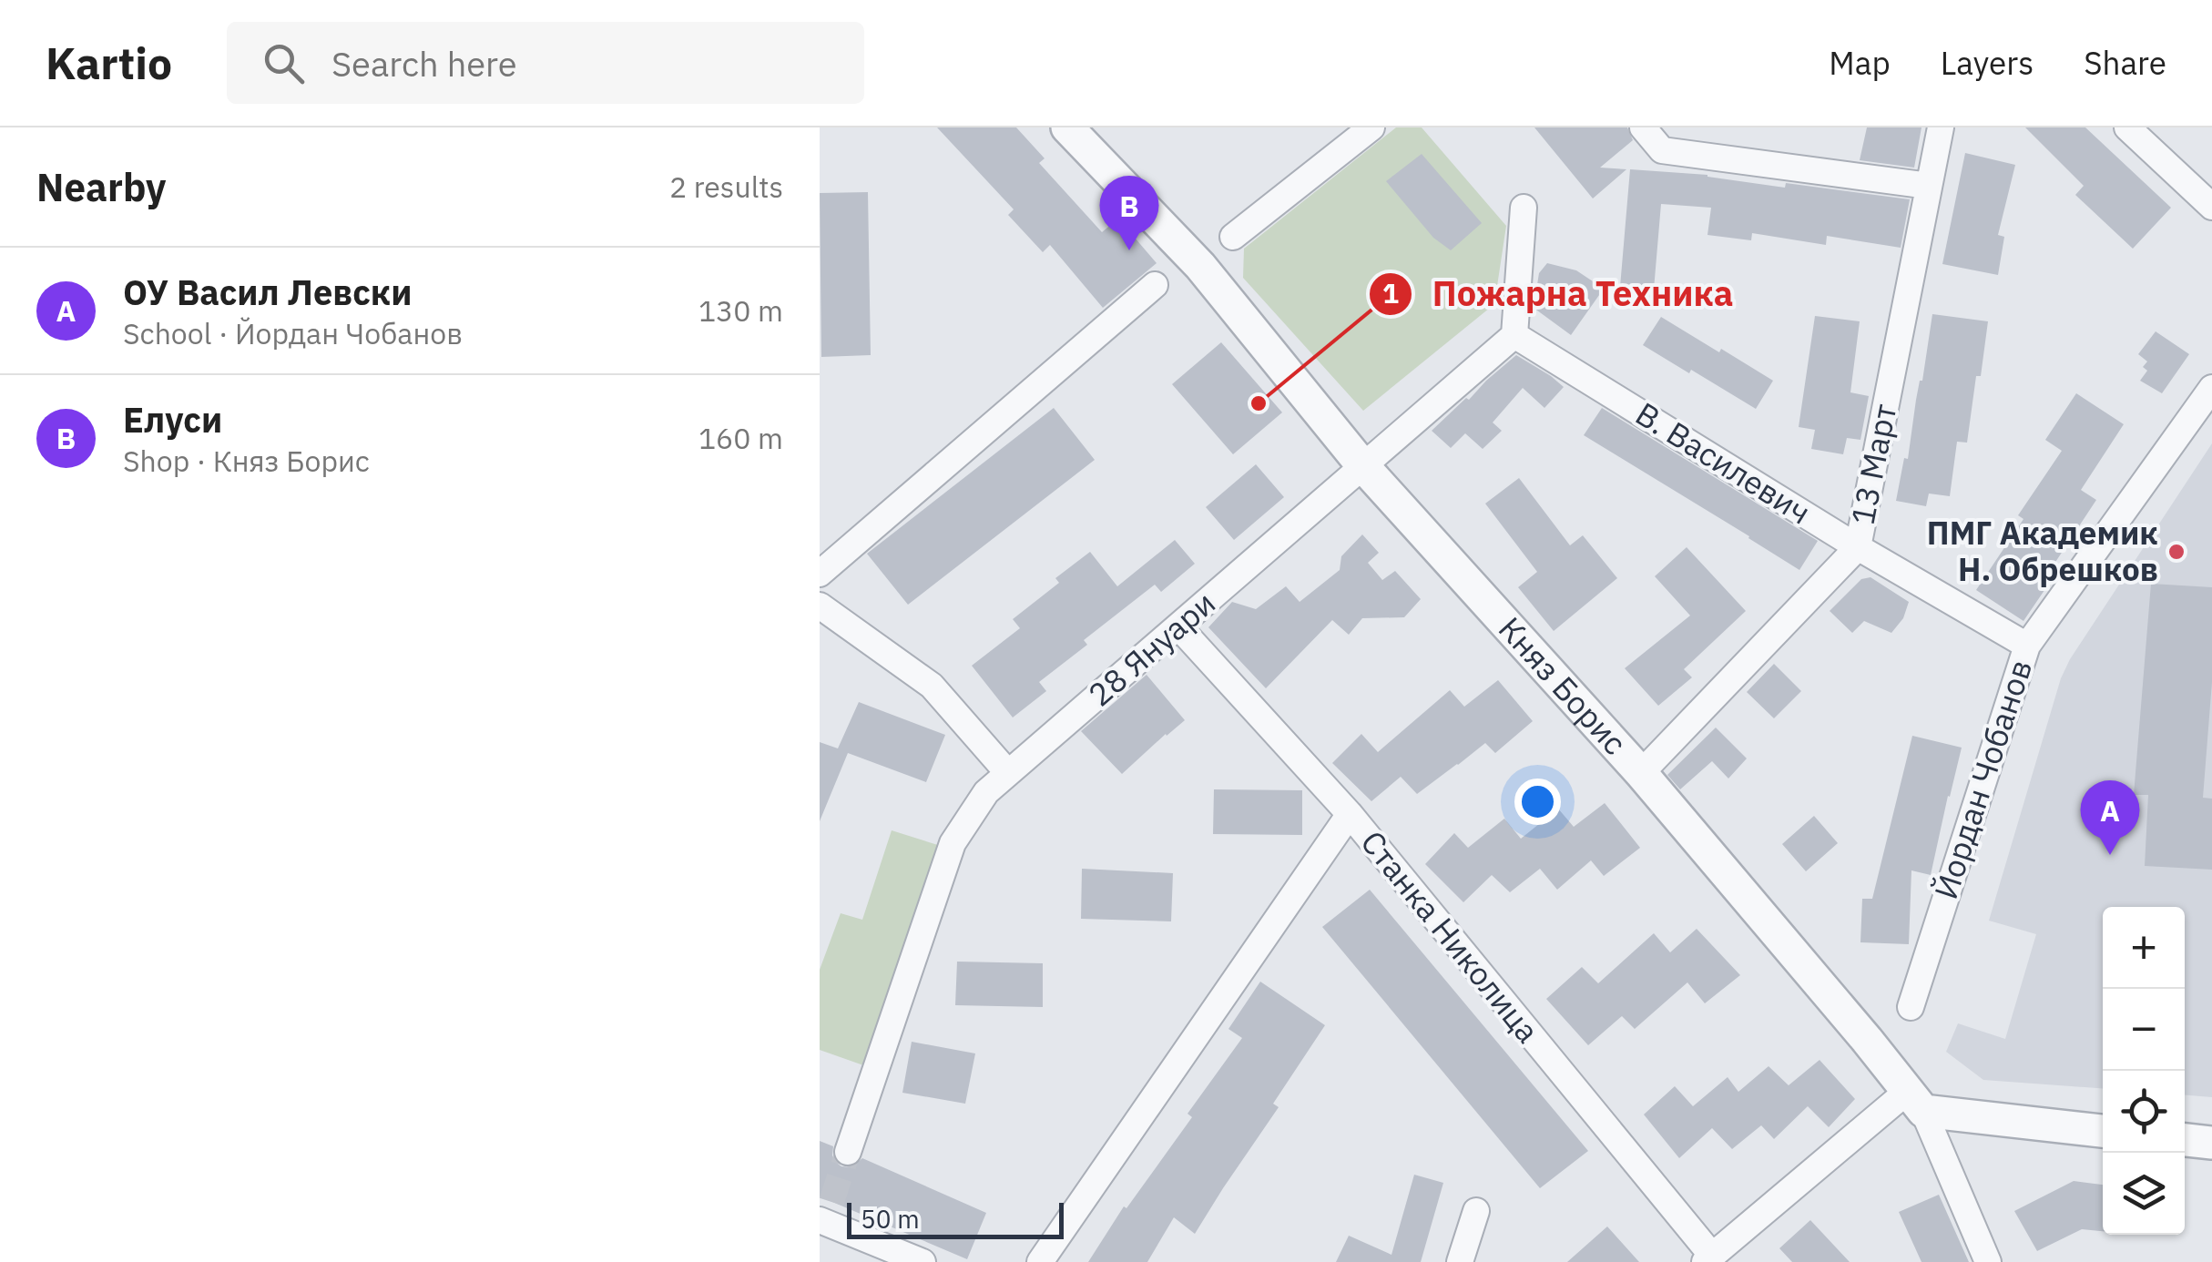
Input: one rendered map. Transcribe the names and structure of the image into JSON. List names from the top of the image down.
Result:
{
  "streets": {
    "street": [
      "В. Василевич",
      "13 Март",
      "28 Януари",
      "Княз Борис",
      "Йордан Чобанов",
      "Станка Николица"
    ]
  },
  "crossings": [
    ["В. Василевич", "13 Март"],
    ["В. Василевич", "28 Януари"],
    ["В. Василевич", "Йордан Чобанов"],
    ["13 Март", "Княз Борис"],
    ["28 Януари", "Княз Борис"],
    ["28 Януари", "Станка Николица"]
  ],
  "places": ["Пожарна Техника", "ПМГ Академик Н. Обрешков"],
  "scale_bar": "50 m",
  "page": {
    "header": "Kartio",
    "search": "Search here",
    "nav": ["Map", "Layers", "Share"],
    "heading": ["Nearby", "2 results"],
    "pins": ["B", "A"],
    "list": [
      {
        "mark": "A",
        "name": "ОУ Васил Левски",
        "note": "School · Йордан Чобанов",
        "value": "130 m"
      },
      {
        "mark": "B",
        "name": "Елуси",
        "note": "Shop · Княз Борис",
        "value": "160 m"
      }
    ],
    "map_buttons": ["+", "−"],
    "scale": "50 m"
  }
}
